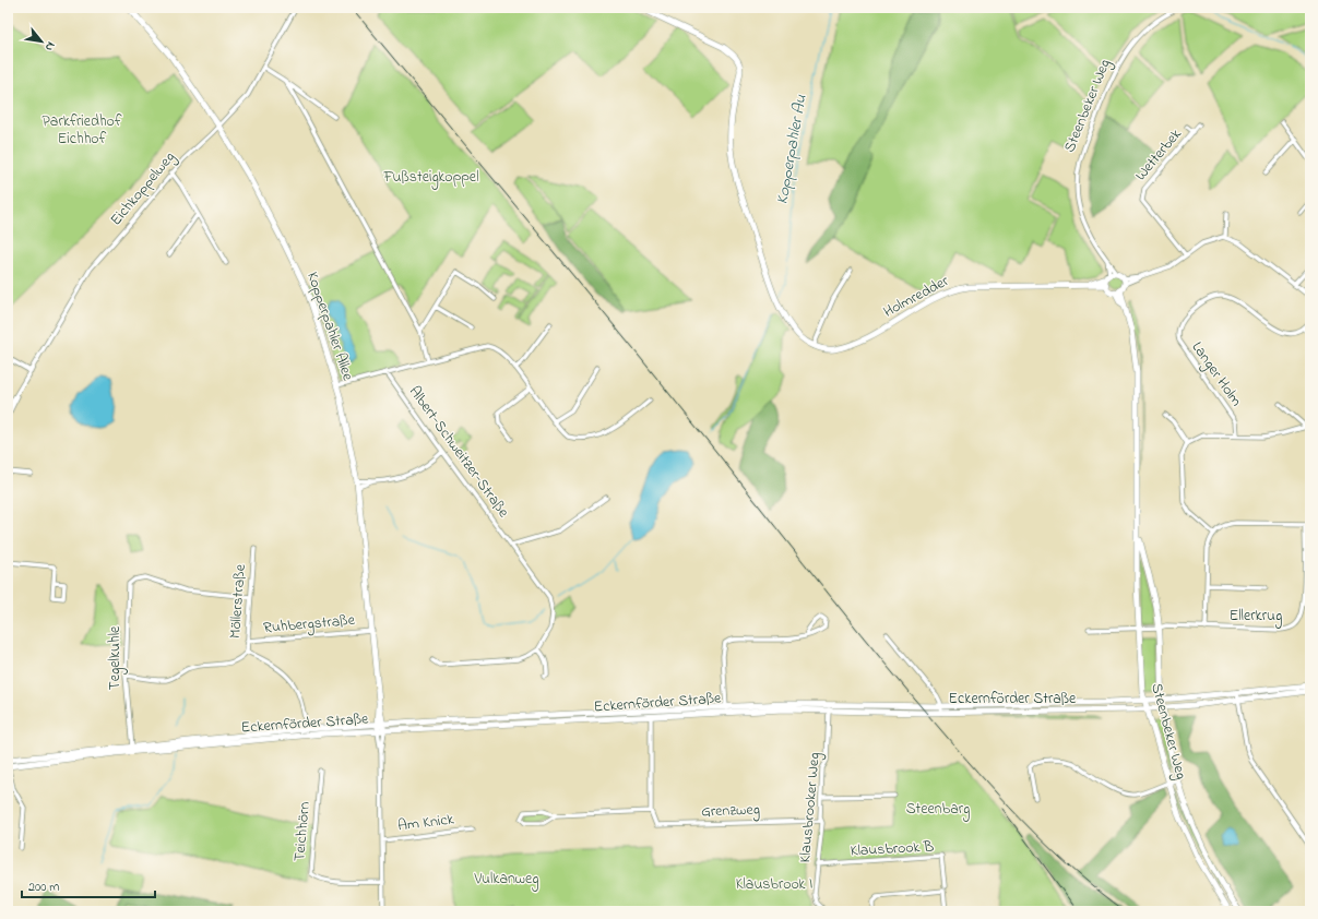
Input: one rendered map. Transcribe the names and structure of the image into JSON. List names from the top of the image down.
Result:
{
  "streets": {
    "street": [
      "Steenbeker Weg",
      "Wetterbek",
      "Eichkoppelweg",
      "Holmredder",
      "Kopperpahler Allee",
      "Langer Holm",
      "Albert-Schweitzer-Straße",
      "Möllerstraße",
      "Ellerkrug",
      "Ruhbergstraße",
      "Tegelkuhle",
      "Eckernförder Straße",
      "Klausbrooker Weg",
      "Grenzweg",
      "Am Knick",
      "Teichhörn",
      "Klausbrook B"
    ]
  },
  "crossings": [
    ["Steenbeker Weg", "Holmredder"],
    ["Steenbeker Weg", "Ellerkrug"],
    ["Steenbeker Weg", "Eckernförder Straße"],
    ["Eichkoppelweg", "Kopperpahler Allee"],
    ["Kopperpahler Allee", "Ruhbergstraße"],
    ["Kopperpahler Allee", "Eckernförder Straße"],
    ["Möllerstraße", "Ruhbergstraße"],
    ["Möllerstraße", "Tegelkuhle"],
    ["Möllerstraße", "Eckernförder Straße"],
    ["Tegelkuhle", "Eckernförder Straße"],
    ["Eckernförder Straße", "Klausbrooker Weg"],
    ["Klausbrooker Weg", "Grenzweg"],
    ["Klausbrooker Weg", "Klausbrook B"]
  ],
  "water": ["Kopperpahler Au"],
  "parks": [
    "Parkfriedhof Eichhof",
    "Fußsteigkoppel",
    "Steenbarg",
    "Vulkanweg",
    "Klausbrook I"
  ],
  "scale_bar": "200 m",
  "north": "bottom right"
}
